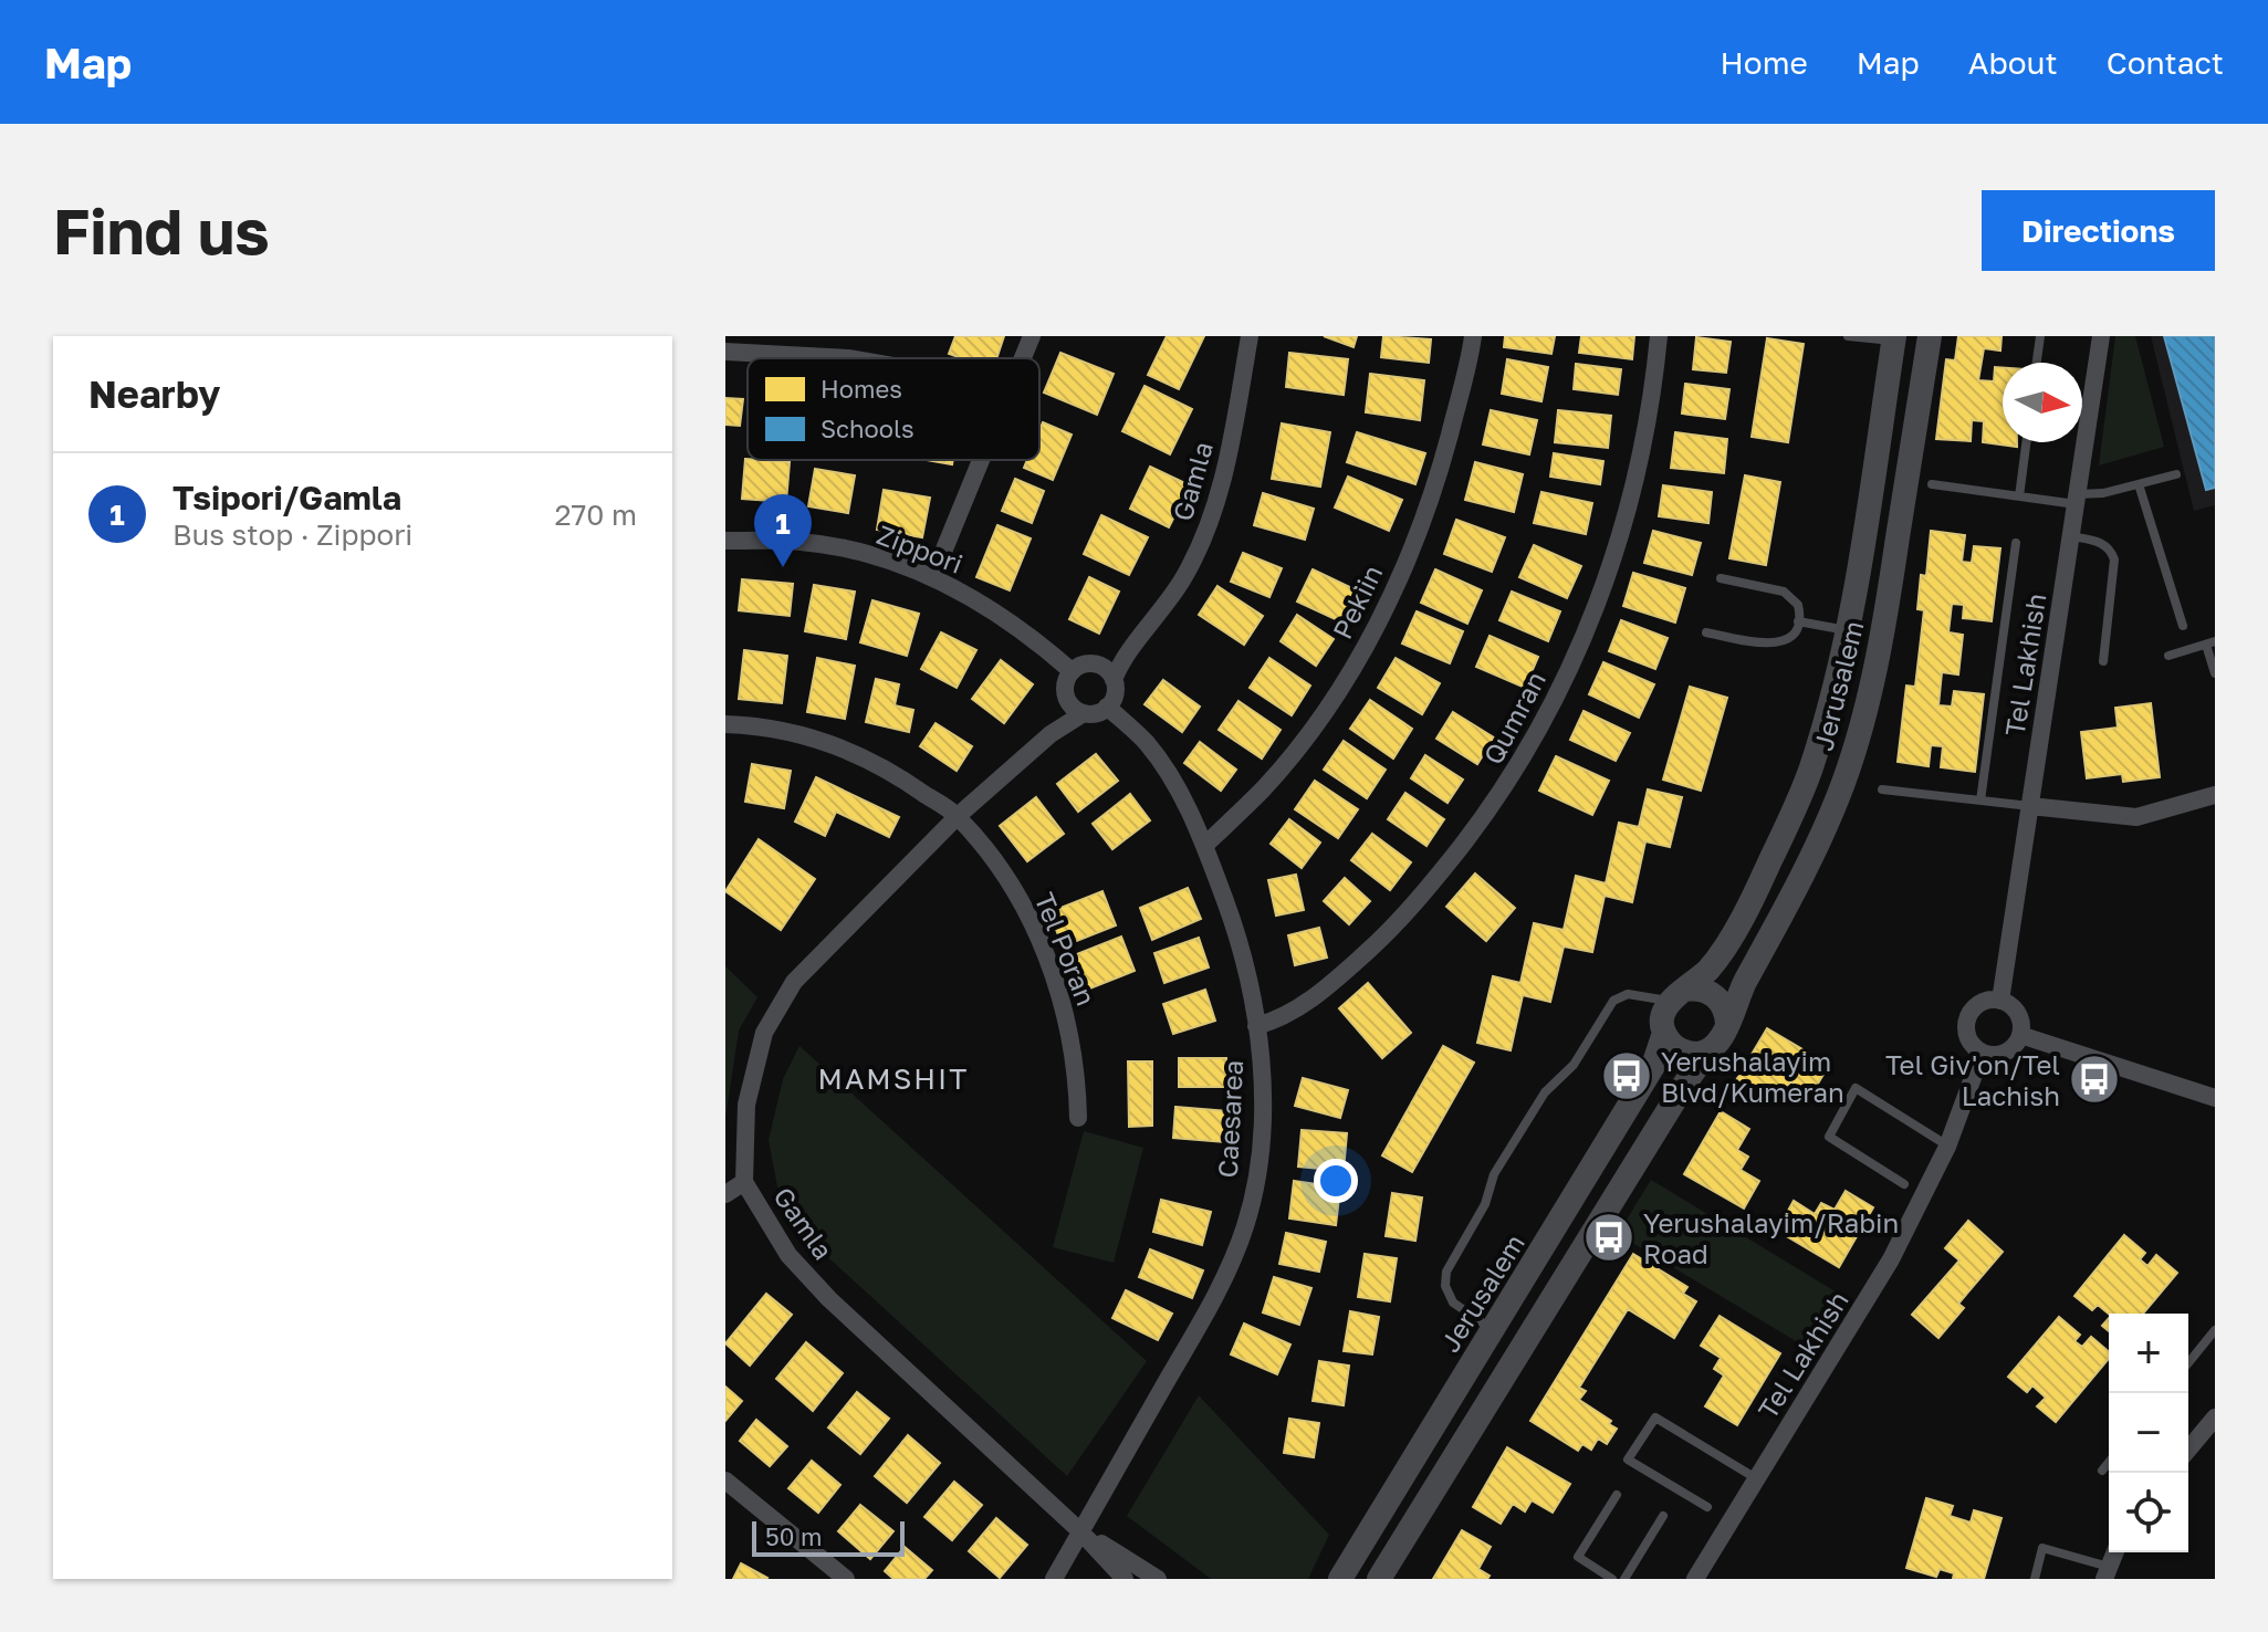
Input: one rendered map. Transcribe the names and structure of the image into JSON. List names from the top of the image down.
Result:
{
  "streets": {
    "main road": ["Jerusalem"],
    "street": [
      "Gamla",
      "Zippori",
      "Pekiin",
      "Tel Lakhish",
      "Qumran",
      "Tel Poran",
      "Caesarea"
    ]
  },
  "crossings": [
    ["Gamla", "Zippori"],
    ["Gamla", "Tel Poran"],
    ["Gamla", "Caesarea"],
    ["Zippori", "Caesarea"],
    ["Pekiin", "Caesarea"],
    ["Qumran", "Caesarea"]
  ],
  "districts": ["MAMSHIT"],
  "places": {
    "bus stop": ["Yerushalayim Blvd/Kumeran", "Tel Giv'on/Tel Lachish", "Yerushalayim/Rabin Road"]
  },
  "legend": ["Homes", "Schools"],
  "scale_bar": "50 m",
  "north": "right",
  "page": {
    "header": "Map",
    "nav": [
      "Home",
      "Map",
      "About",
      "Contact"
    ],
    "buttons": "Directions",
    "title": "Find us",
    "heading": "Nearby",
    "list": [
      {
        "mark": "1",
        "name": "Tsipori/Gamla",
        "note": "Bus stop · Zippori",
        "value": "270 m"
      }
    ],
    "pins": "1",
    "map_buttons": ["+", "−"],
    "scale": "50 m"
  }
}
